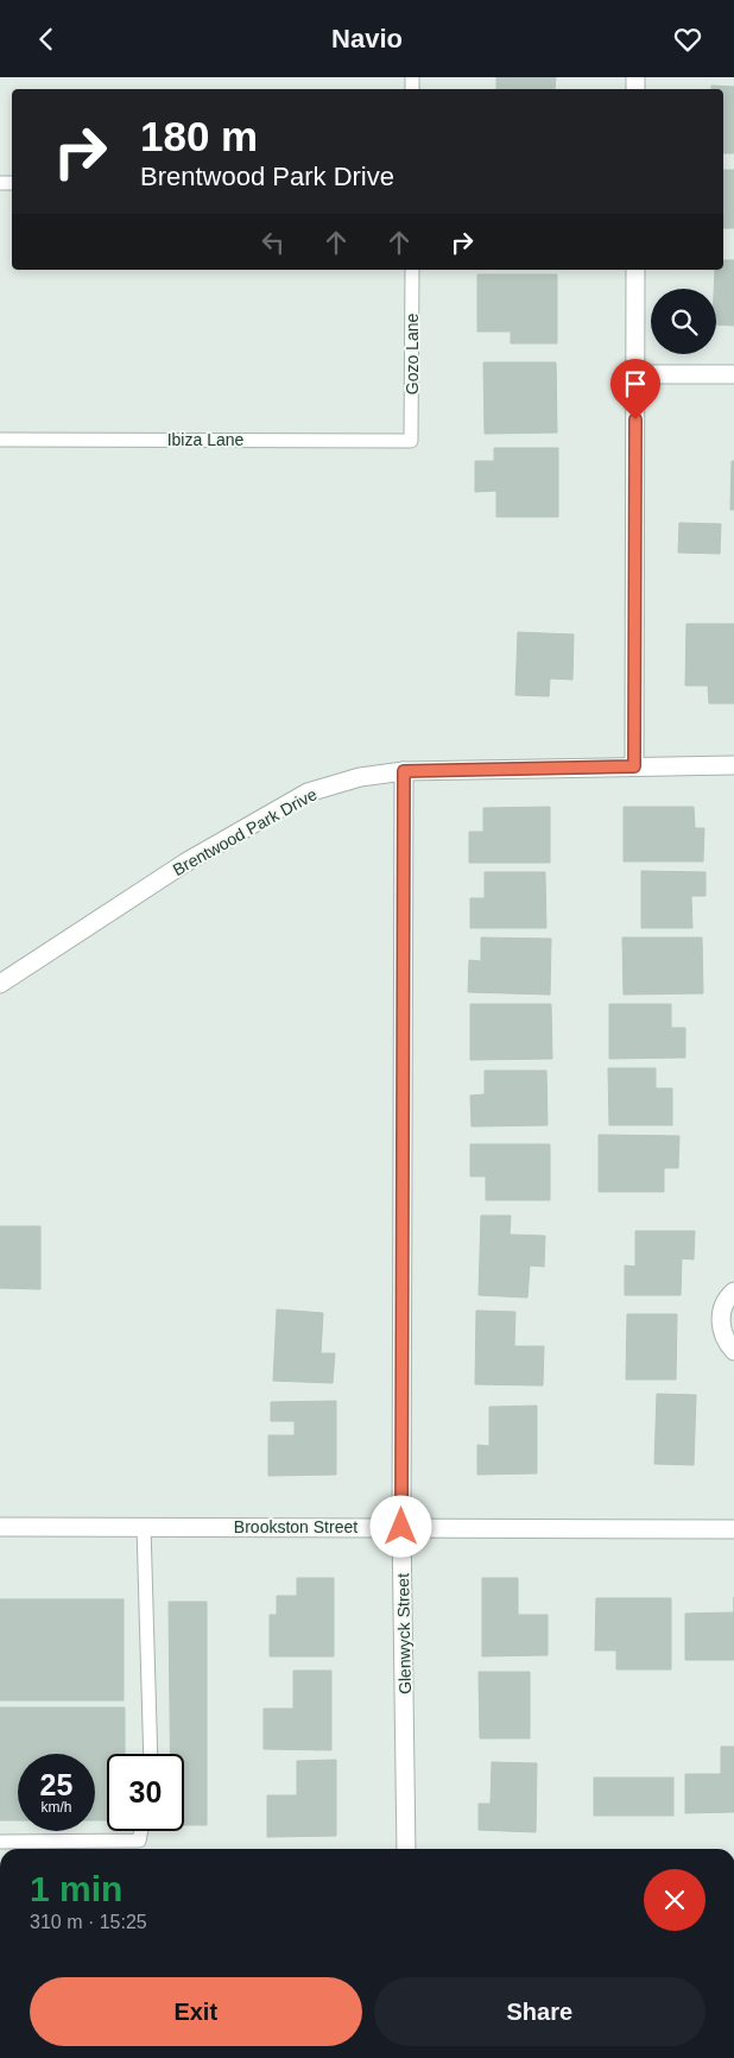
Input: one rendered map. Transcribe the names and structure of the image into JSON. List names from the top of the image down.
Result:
{
  "streets": {
    "street": ["Brentwood Park Drive", "Brookston Street", "Glenwyck Street"],
    "lane": ["Gozo Lane", "Ibiza Lane"]
  },
  "crossings": [
    ["Gozo Lane", "Ibiza Lane"],
    ["Brentwood Park Drive", "Glenwyck Street"],
    ["Brookston Street", "Glenwyck Street"]
  ],
  "page": {
    "header": "Navio",
    "turn": ["180 m", "Brentwood Park Drive"],
    "speed": "25 km/h",
    "limit": "30",
    "heading": ["1 min", "310 m · 15:25"],
    "buttons": ["Exit", "Share"]
  }
}
